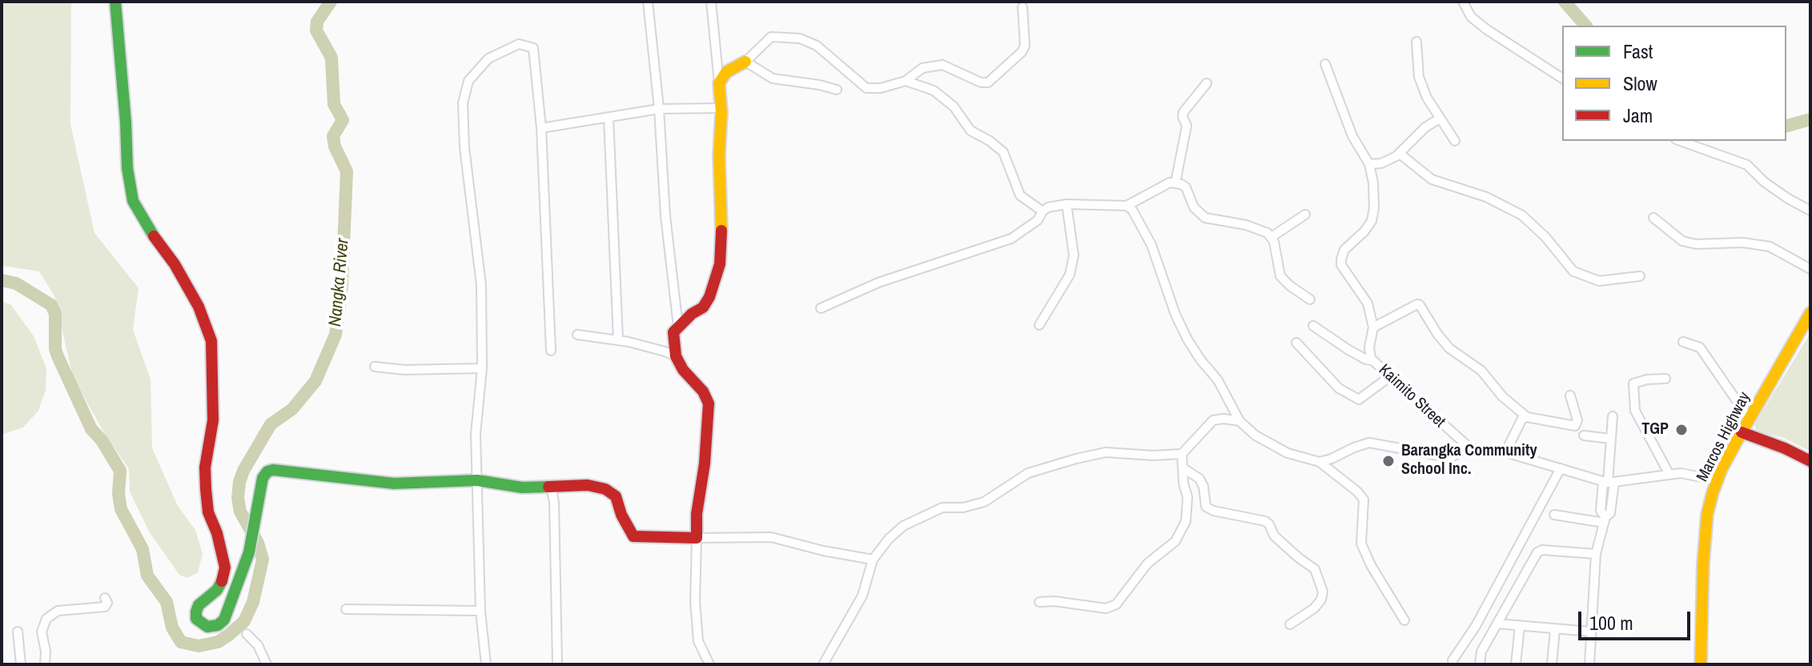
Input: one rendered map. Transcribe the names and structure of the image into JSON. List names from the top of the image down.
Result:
{
  "streets": {
    "street": ["Kaimito Street", "Marcos Highway"]
  },
  "water": ["Nangka River"],
  "places": ["TGP", "Barangka Community School Inc."],
  "legend": ["Fast", "Slow", "Jam"],
  "scale_bar": "100 m"
}
